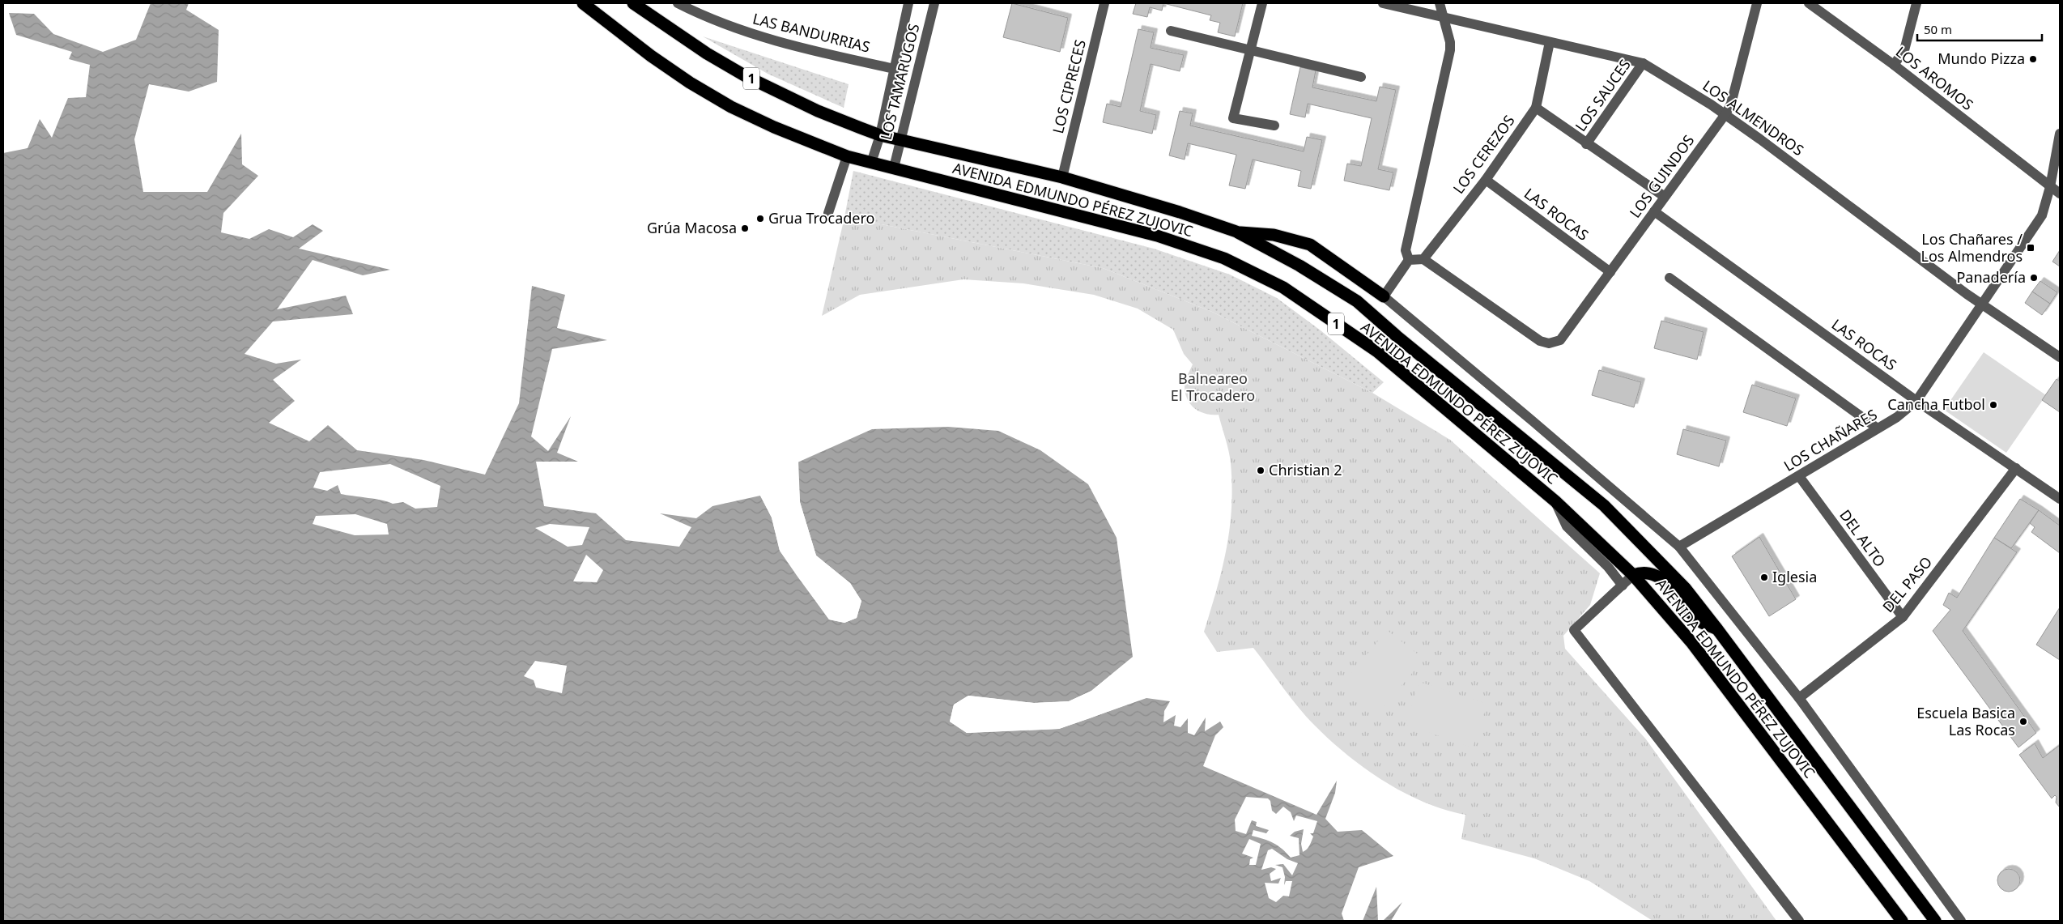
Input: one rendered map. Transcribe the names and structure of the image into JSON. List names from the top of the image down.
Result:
{
  "streets": {
    "highway": ["1", "AVENIDA EDMUNDO PÉREZ ZUJOVIC"],
    "street": [
      "LAS BANDURRIAS",
      "LOS AROMOS",
      "LOS TAMARUGOS",
      "LOS CIPRECES",
      "LOS SAUCES",
      "LOS ALMENDROS",
      "LOS CEREZOS",
      "LOS GUINDOS",
      "LAS ROCAS",
      "LOS CHAÑARES",
      "DEL ALTO",
      "DEL PASO"
    ]
  },
  "crossings": [
    ["LAS BANDURRIAS", "LOS TAMARUGOS"],
    ["LOS AROMOS", "LOS CHAÑARES"],
    ["LOS TAMARUGOS", "AVENIDA EDMUNDO PÉREZ ZUJOVIC"],
    ["LOS CIPRECES", "AVENIDA EDMUNDO PÉREZ ZUJOVIC"],
    ["LOS SAUCES", "LOS ALMENDROS"],
    ["LOS ALMENDROS", "LOS CEREZOS"],
    ["LOS ALMENDROS", "LOS GUINDOS"],
    ["LOS ALMENDROS", "LOS CHAÑARES"],
    ["LOS CEREZOS", "LOS GUINDOS"],
    ["LOS CEREZOS", "LAS ROCAS"],
    ["LOS GUINDOS", "LAS ROCAS"],
    ["LAS ROCAS", "LOS CHAÑARES"],
    ["LAS ROCAS", "DEL PASO"],
    ["LOS CHAÑARES", "DEL ALTO"],
    ["DEL ALTO", "DEL PASO"]
  ],
  "parks": ["Balneareo El Trocadero"],
  "places": {
    "other": [
      "Mundo Pizza",
      "Grua Trocadero",
      "Grúa Macosa",
      "Panadería",
      "Cancha Futbol",
      "Christian 2",
      "Iglesia",
      "Escuela Basica Las Rocas"
    ],
    "transit": ["Los Chañares / Los Almendros"]
  },
  "scale_bar": "50 m"
}
